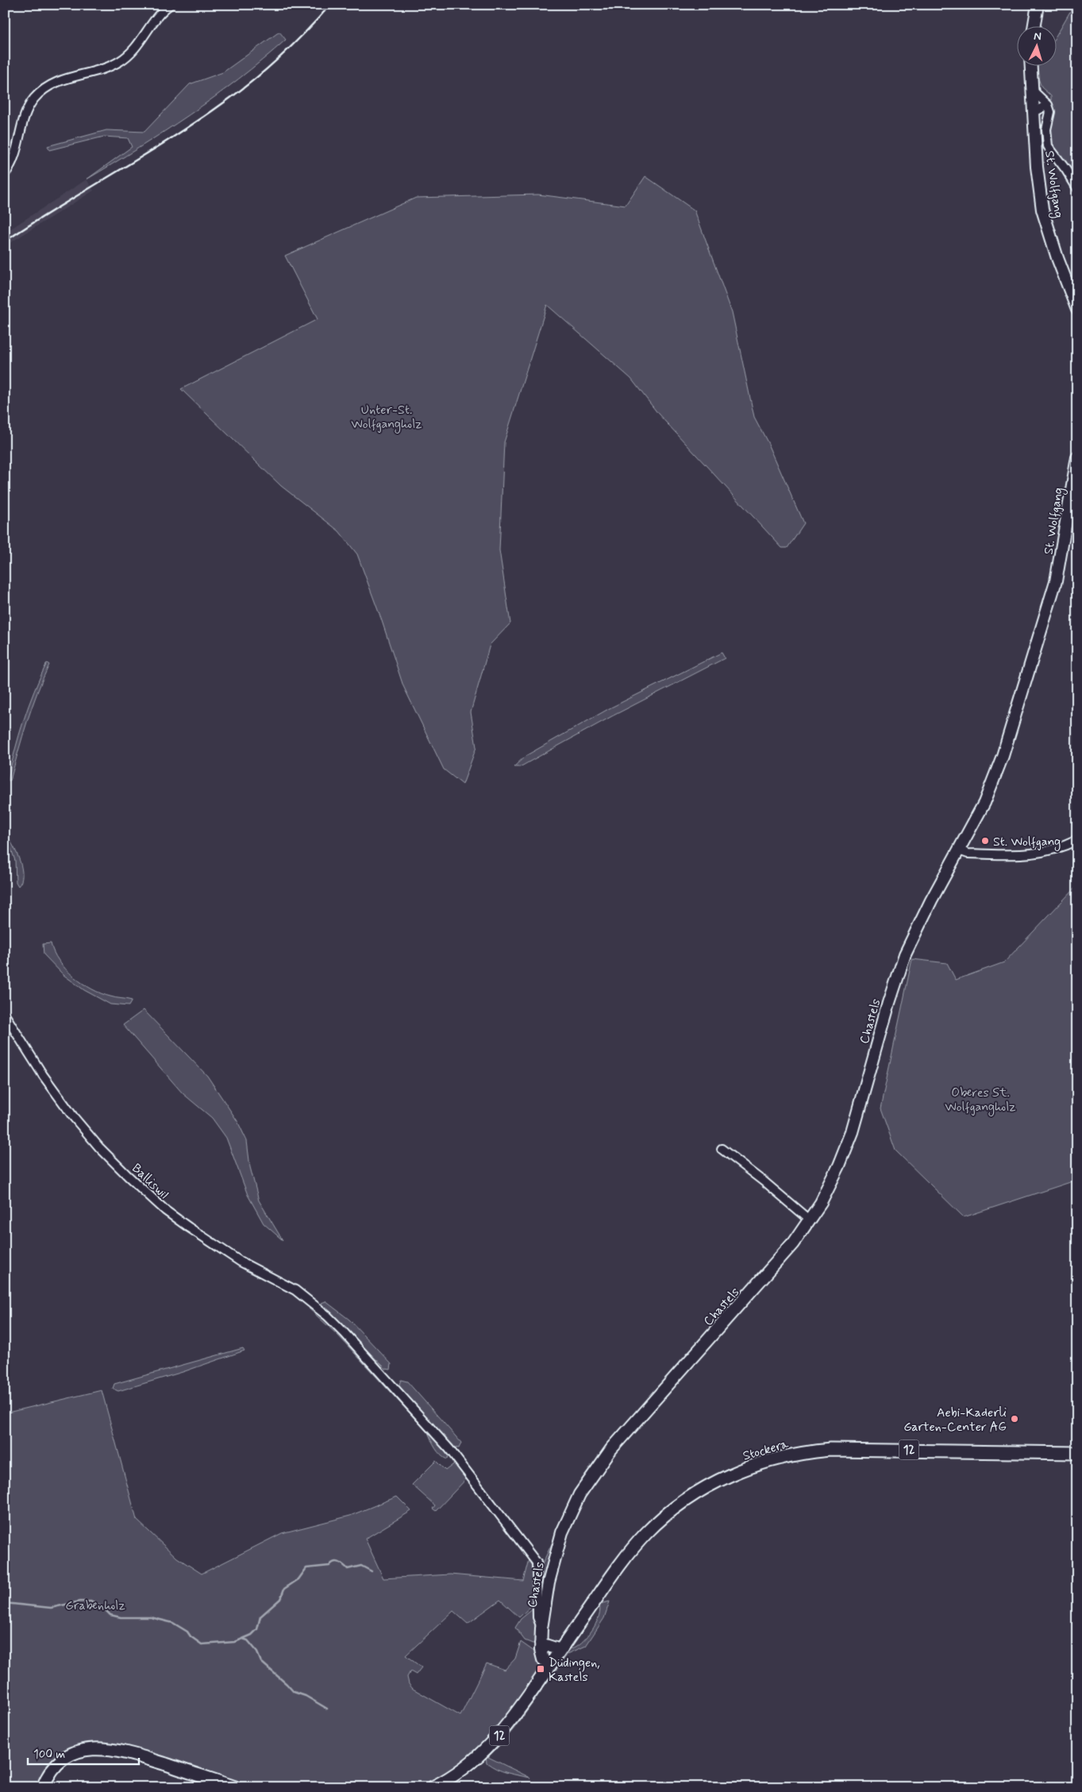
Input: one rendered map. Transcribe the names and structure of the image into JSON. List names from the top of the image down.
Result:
{
  "streets": {
    "main road": [
      "St. Wolfgang",
      "Chastels",
      "Stockera",
      "12"
    ],
    "street": ["Balliswil"]
  },
  "crossings": [
    ["St. Wolfgang", "Chastels"],
    ["Chastels", "Balliswil"],
    ["Chastels", "Stockera"],
    ["Chastels", "12"],
    ["Stockera", "12"]
  ],
  "parks": ["Unter-St. Wolfgangholz", "Oberes St. Wolfgangholz", "Grabenholz"],
  "places": {
    "other": ["St. Wolfgang", "Aebi-Kaderli Garten-Center AG"],
    "transit": ["Düdingen, Kastels"]
  },
  "scale_bar": "100 m",
  "north": "top"
}
